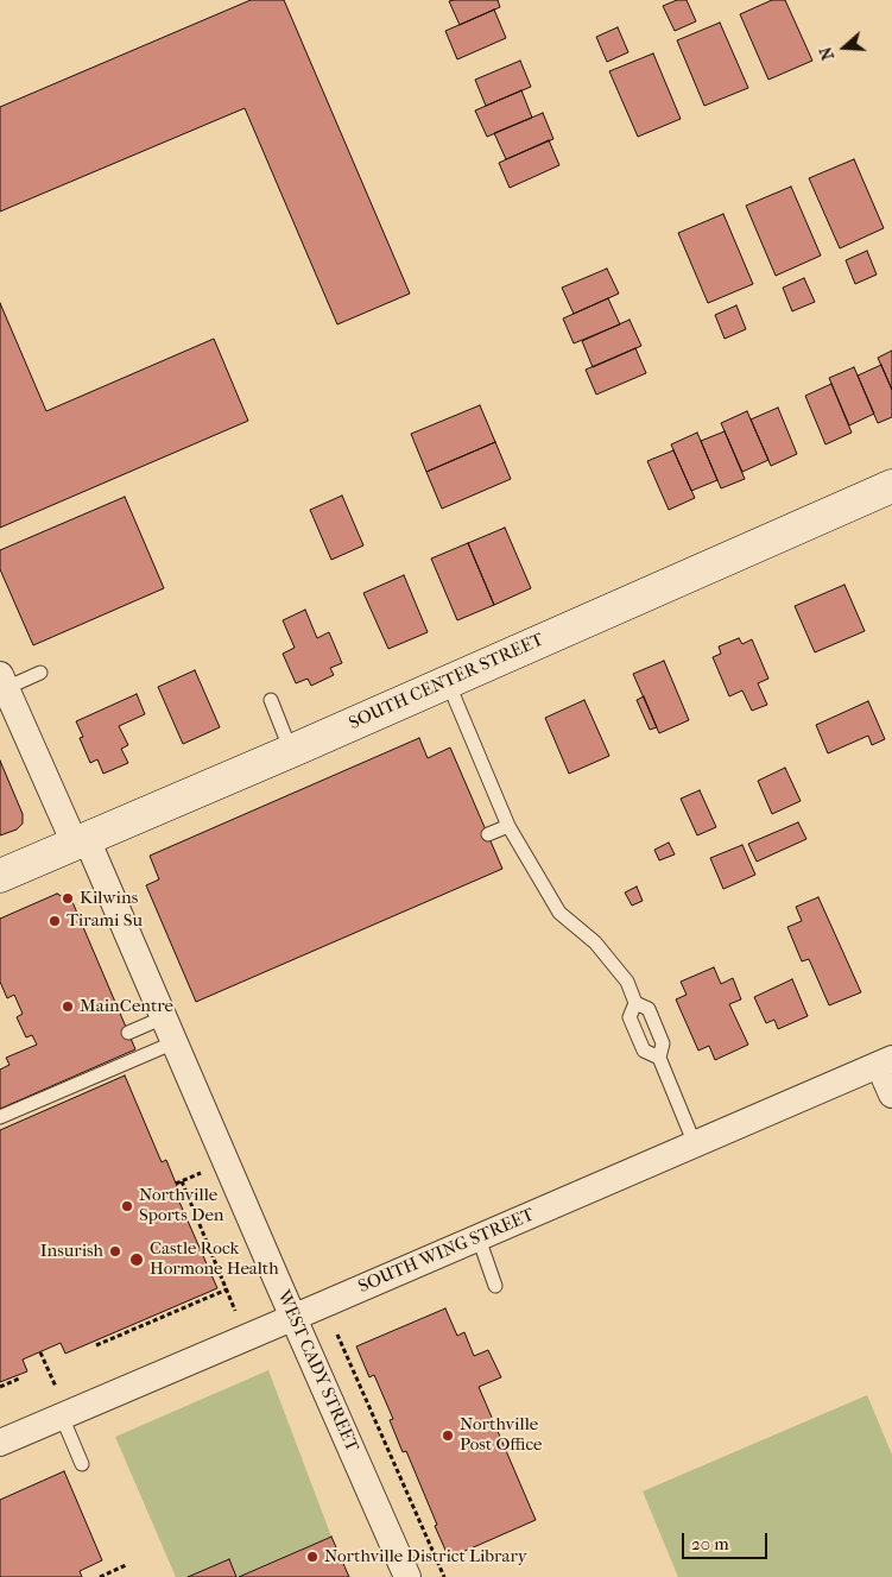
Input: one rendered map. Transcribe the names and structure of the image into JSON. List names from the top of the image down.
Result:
{
  "streets": {
    "main road": ["SOUTH CENTER STREET"],
    "street": ["SOUTH WING STREET", "WEST CADY STREET"]
  },
  "crossings": [
    ["SOUTH CENTER STREET", "WEST CADY STREET"],
    ["SOUTH WING STREET", "WEST CADY STREET"]
  ],
  "places": [
    "Kilwins",
    "Tirami Su",
    "MainCentre",
    "Northville Sports Den",
    "Insurish",
    "Castle Rock Hormone Health",
    "Northville Post Office",
    "Northville District Library"
  ],
  "scale_bar": "20 m",
  "north": "left"
}
